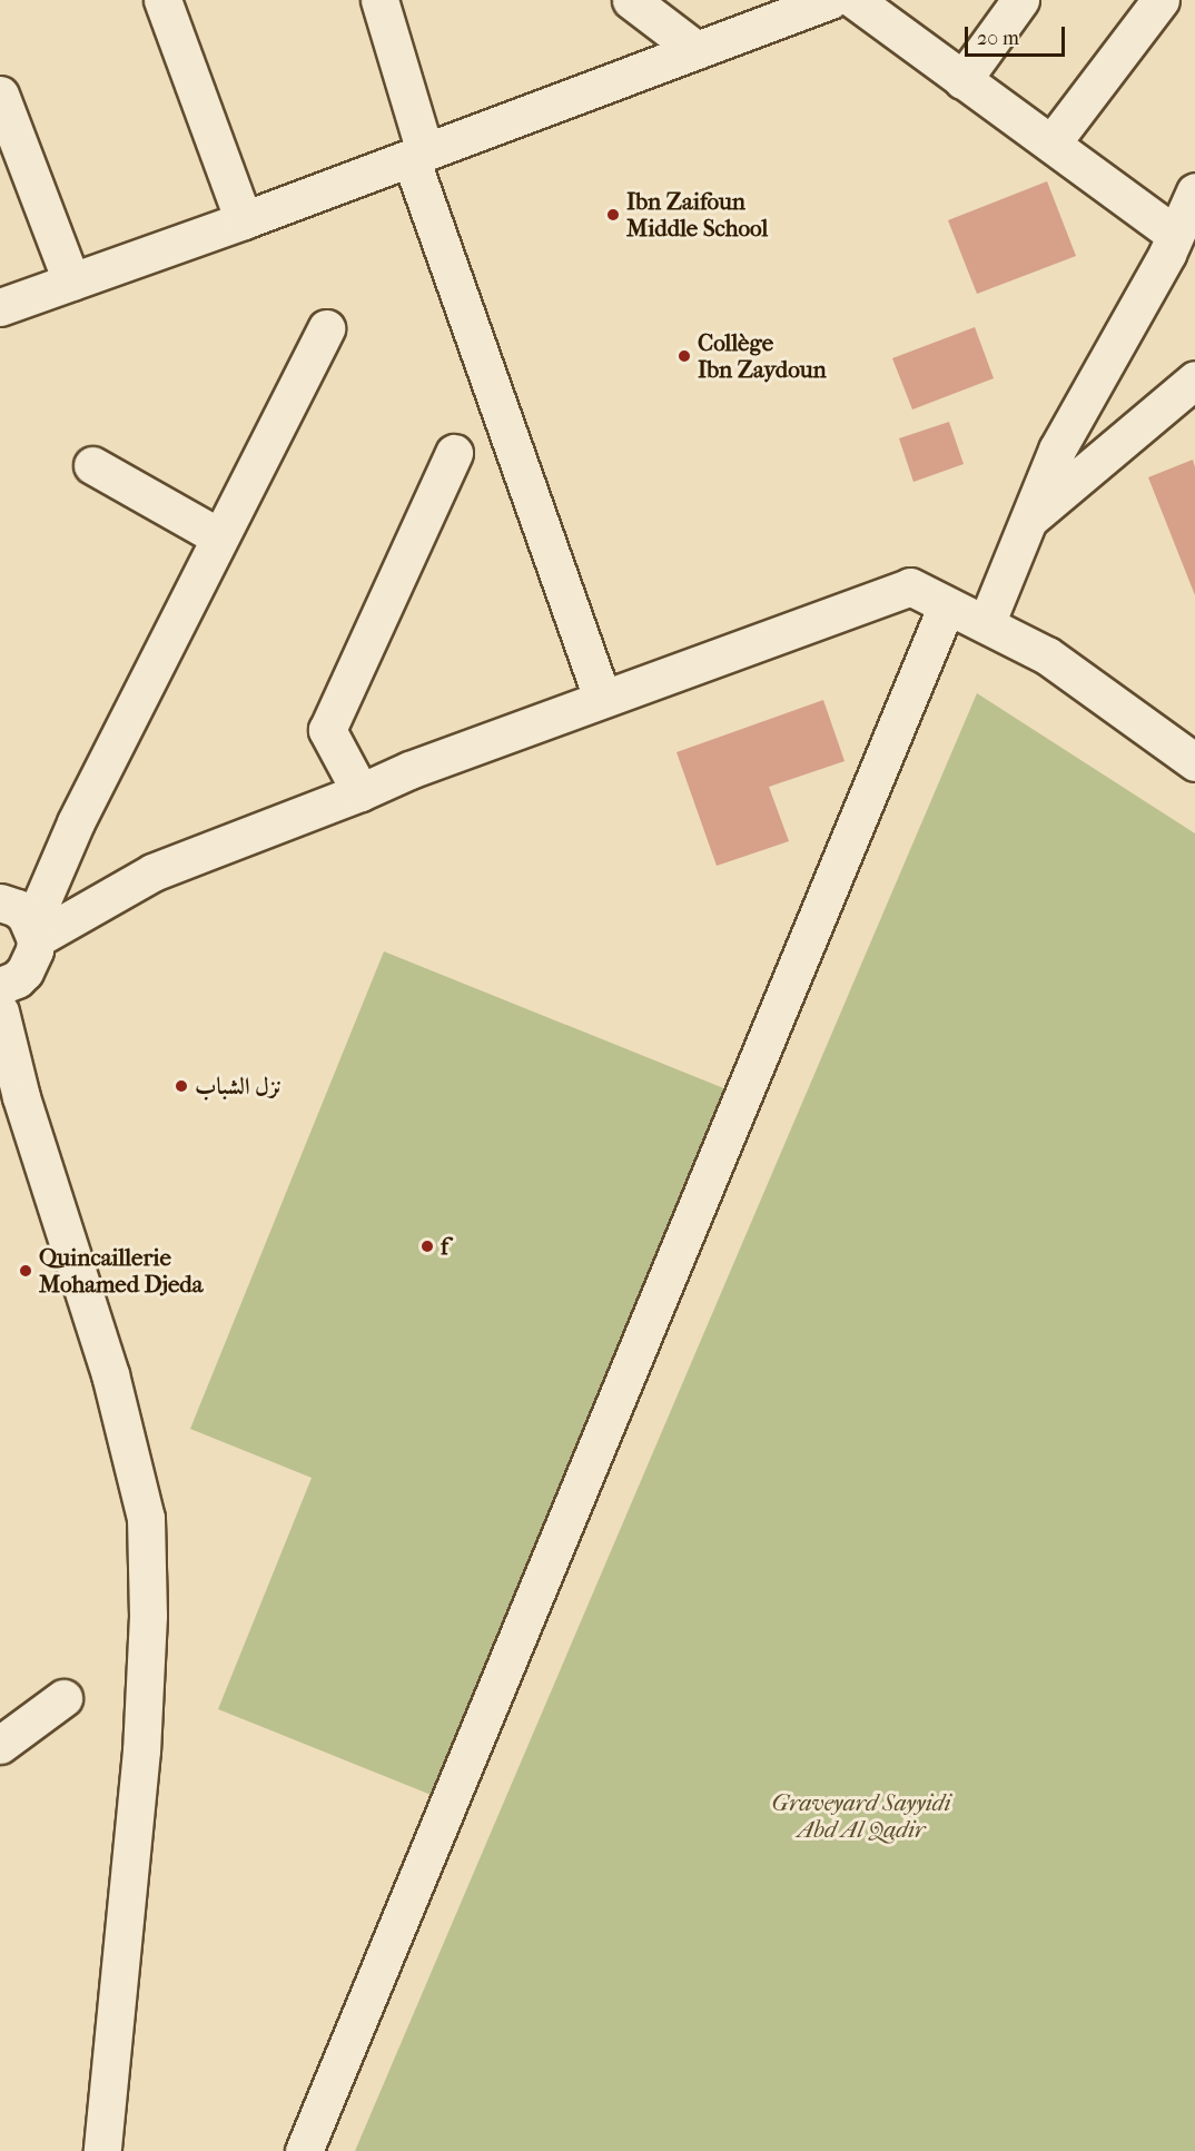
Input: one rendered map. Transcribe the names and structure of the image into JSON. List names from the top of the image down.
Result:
{
  "parks": ["Graveyard Sayyidi Abd Al Qadir"],
  "places": [
    "Ibn Zaifoun Middle School",
    "Collège Ibn Zaydoun",
    "نزل الشباب",
    "f",
    "Quincaillerie Mohamed Djeda"
  ],
  "scale_bar": "20 m"
}
